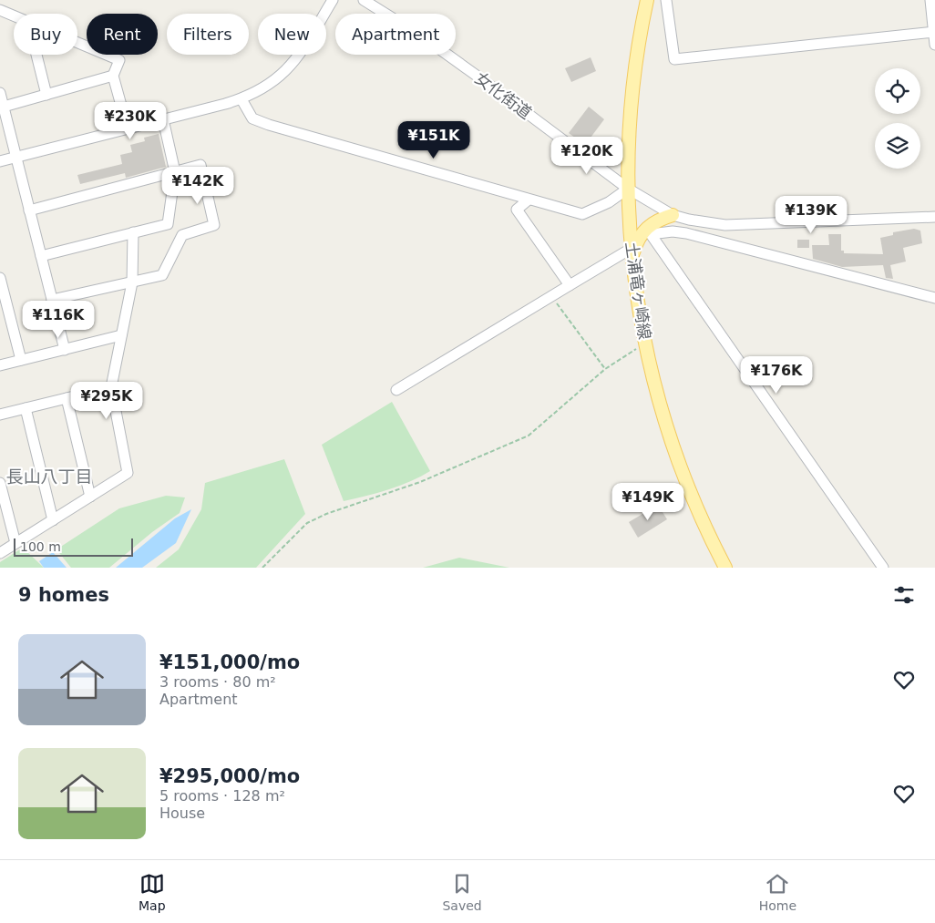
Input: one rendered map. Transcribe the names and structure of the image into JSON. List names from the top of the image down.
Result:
{
  "streets": {
    "main road": ["土浦竜ヶ崎線"],
    "street": ["女化街道"]
  },
  "crossings": [
    ["女化街道", "土浦竜ヶ崎線"]
  ],
  "districts": ["長山八丁目"],
  "scale_bar": "100 m",
  "page": {
    "chip": [
      "Buy",
      "Rent",
      "Filters",
      "New",
      "Apartment"
    ],
    "price": [
      "¥230K",
      "¥151K",
      "¥120K",
      "¥142K",
      "¥139K",
      "¥116K",
      "¥176K",
      "¥295K",
      "¥149K"
    ],
    "scale": "100 m",
    "heading": "9 homes",
    "list": [
      {
        "name": "¥151,000/mo",
        "note": "3 rooms · 80 m² · Apartment"
      },
      {
        "name": "¥295,000/mo",
        "note": "5 rooms · 128 m² · House"
      }
    ],
    "tabs": ["Map", "Saved", "Home"]
  }
}
